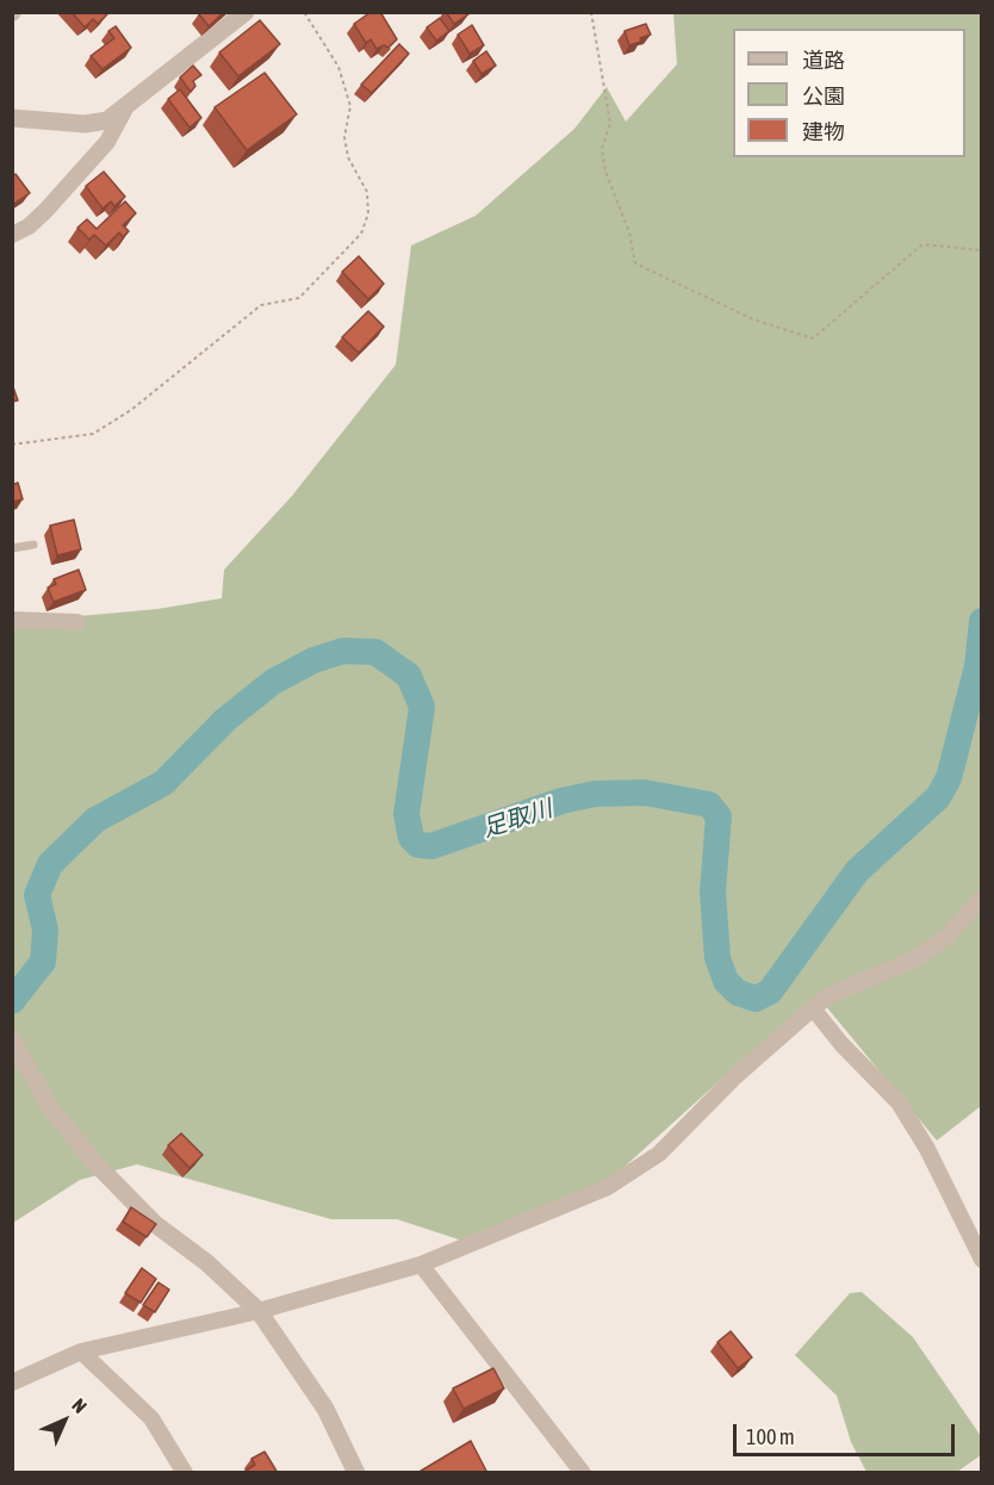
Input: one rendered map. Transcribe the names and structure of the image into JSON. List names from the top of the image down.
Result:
{
  "water": ["足取川"],
  "legend": ["道路", "公園", "建物"],
  "scale_bar": "100 m",
  "north": "top right"
}
